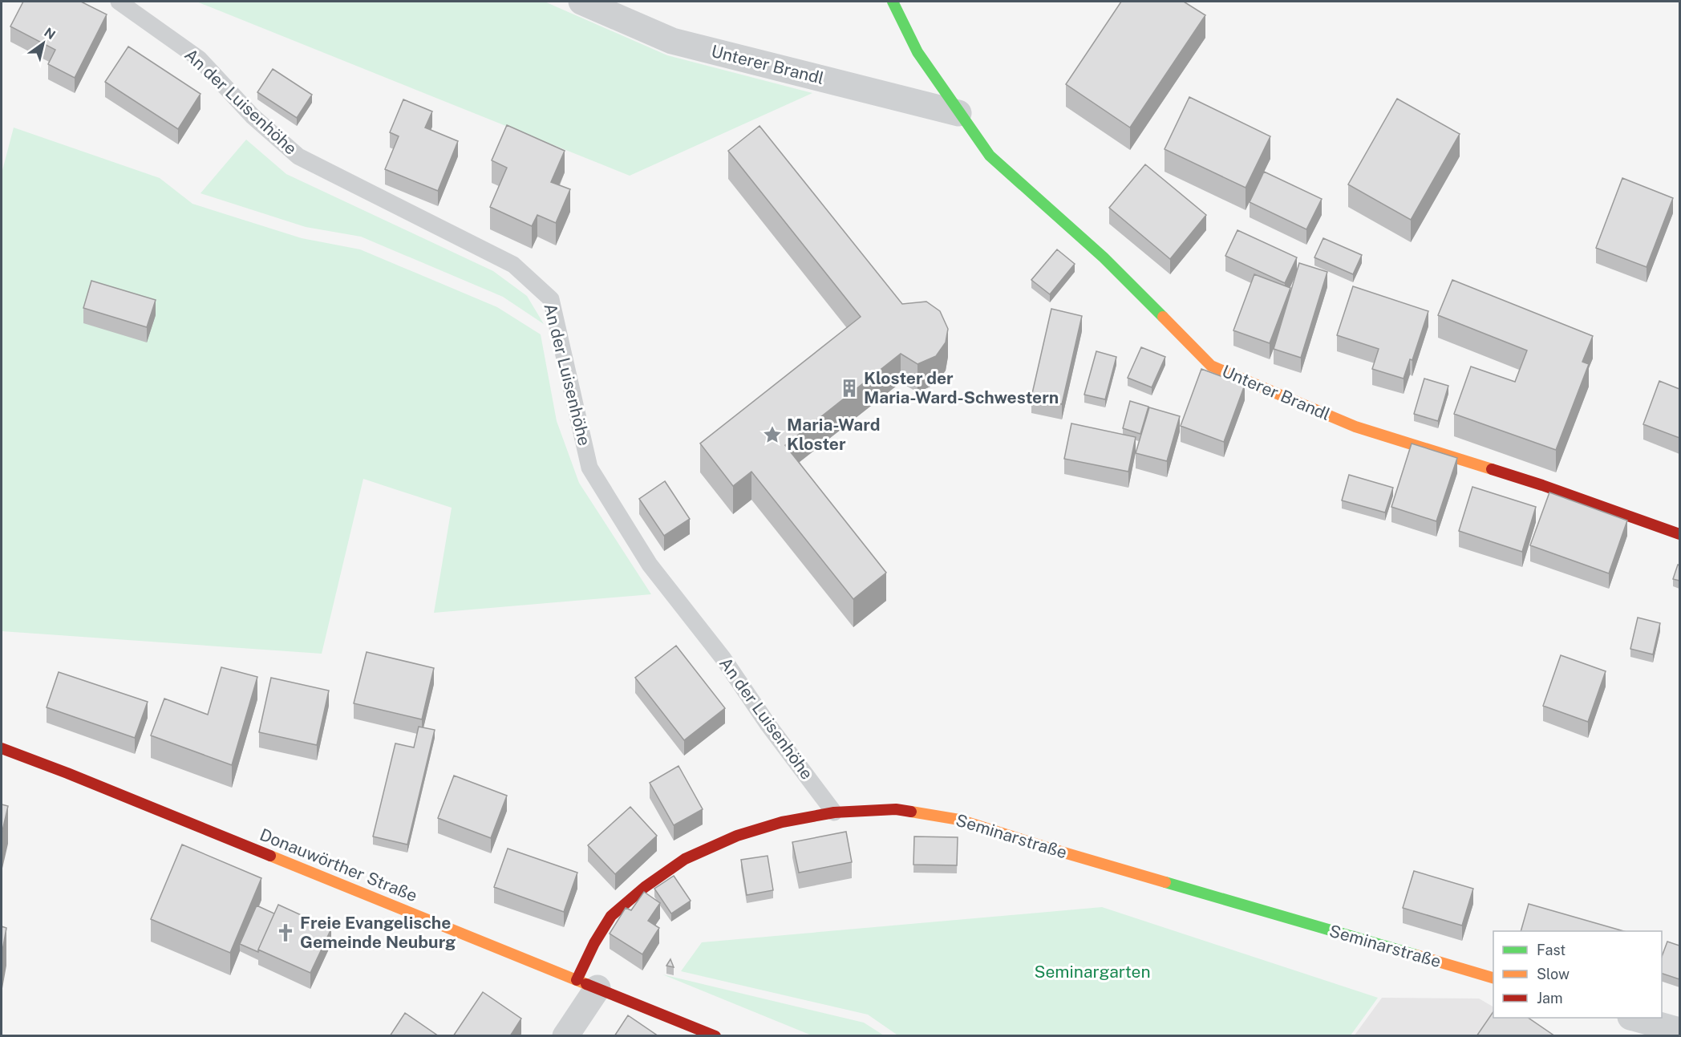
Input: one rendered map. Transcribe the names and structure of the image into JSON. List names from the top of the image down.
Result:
{
  "streets": {
    "street": ["Unterer Brandl", "Seminarstraße", "Donauwörther Straße"],
    "lane": ["An der Luisenhöhe"]
  },
  "crossings": [
    ["An der Luisenhöhe", "Seminarstraße"],
    ["Seminarstraße", "Donauwörther Straße"]
  ],
  "parks": ["Seminargarten"],
  "places": {
    "building": ["Kloster der Maria-Ward-Schwestern"],
    "place": ["Maria-Ward Kloster"],
    "church": ["Freie Evangelische Gemeinde Neuburg"]
  },
  "legend": ["Fast", "Slow", "Jam"],
  "north": "top right"
}
